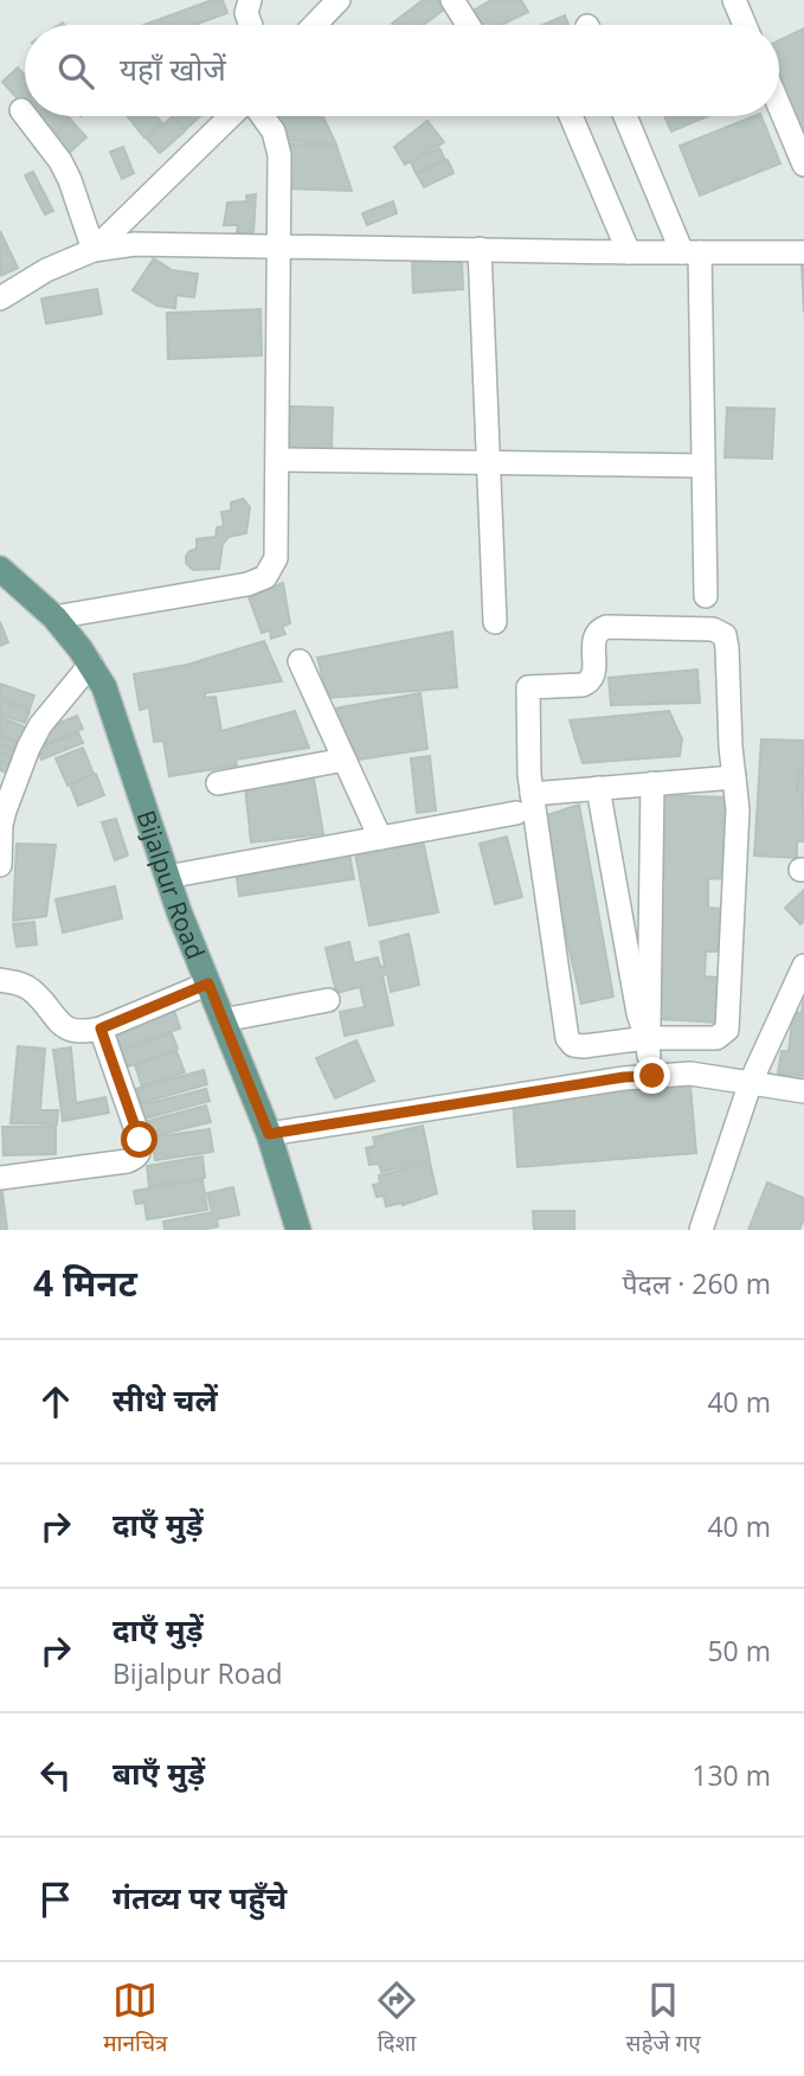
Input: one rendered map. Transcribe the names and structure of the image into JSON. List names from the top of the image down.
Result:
{
  "streets": {
    "main road": ["Bijalpur Road"]
  },
  "page": {
    "search": "यहाँ खोजें",
    "heading": ["4 मिनट", "पैदल · 260 m"],
    "list": [
      ["सीधे चलें", "40 m"],
      ["दाएँ मुड़ें", "40 m"],
      ["दाएँ मुड़ें", "Bijalpur Road", "50 m"],
      ["बाएँ मुड़ें", "130 m"],
      "गंतव्य पर पहुँचे"
    ],
    "nav": ["मानचित्र", "दिशा", "सहेजे गए"]
  }
}
